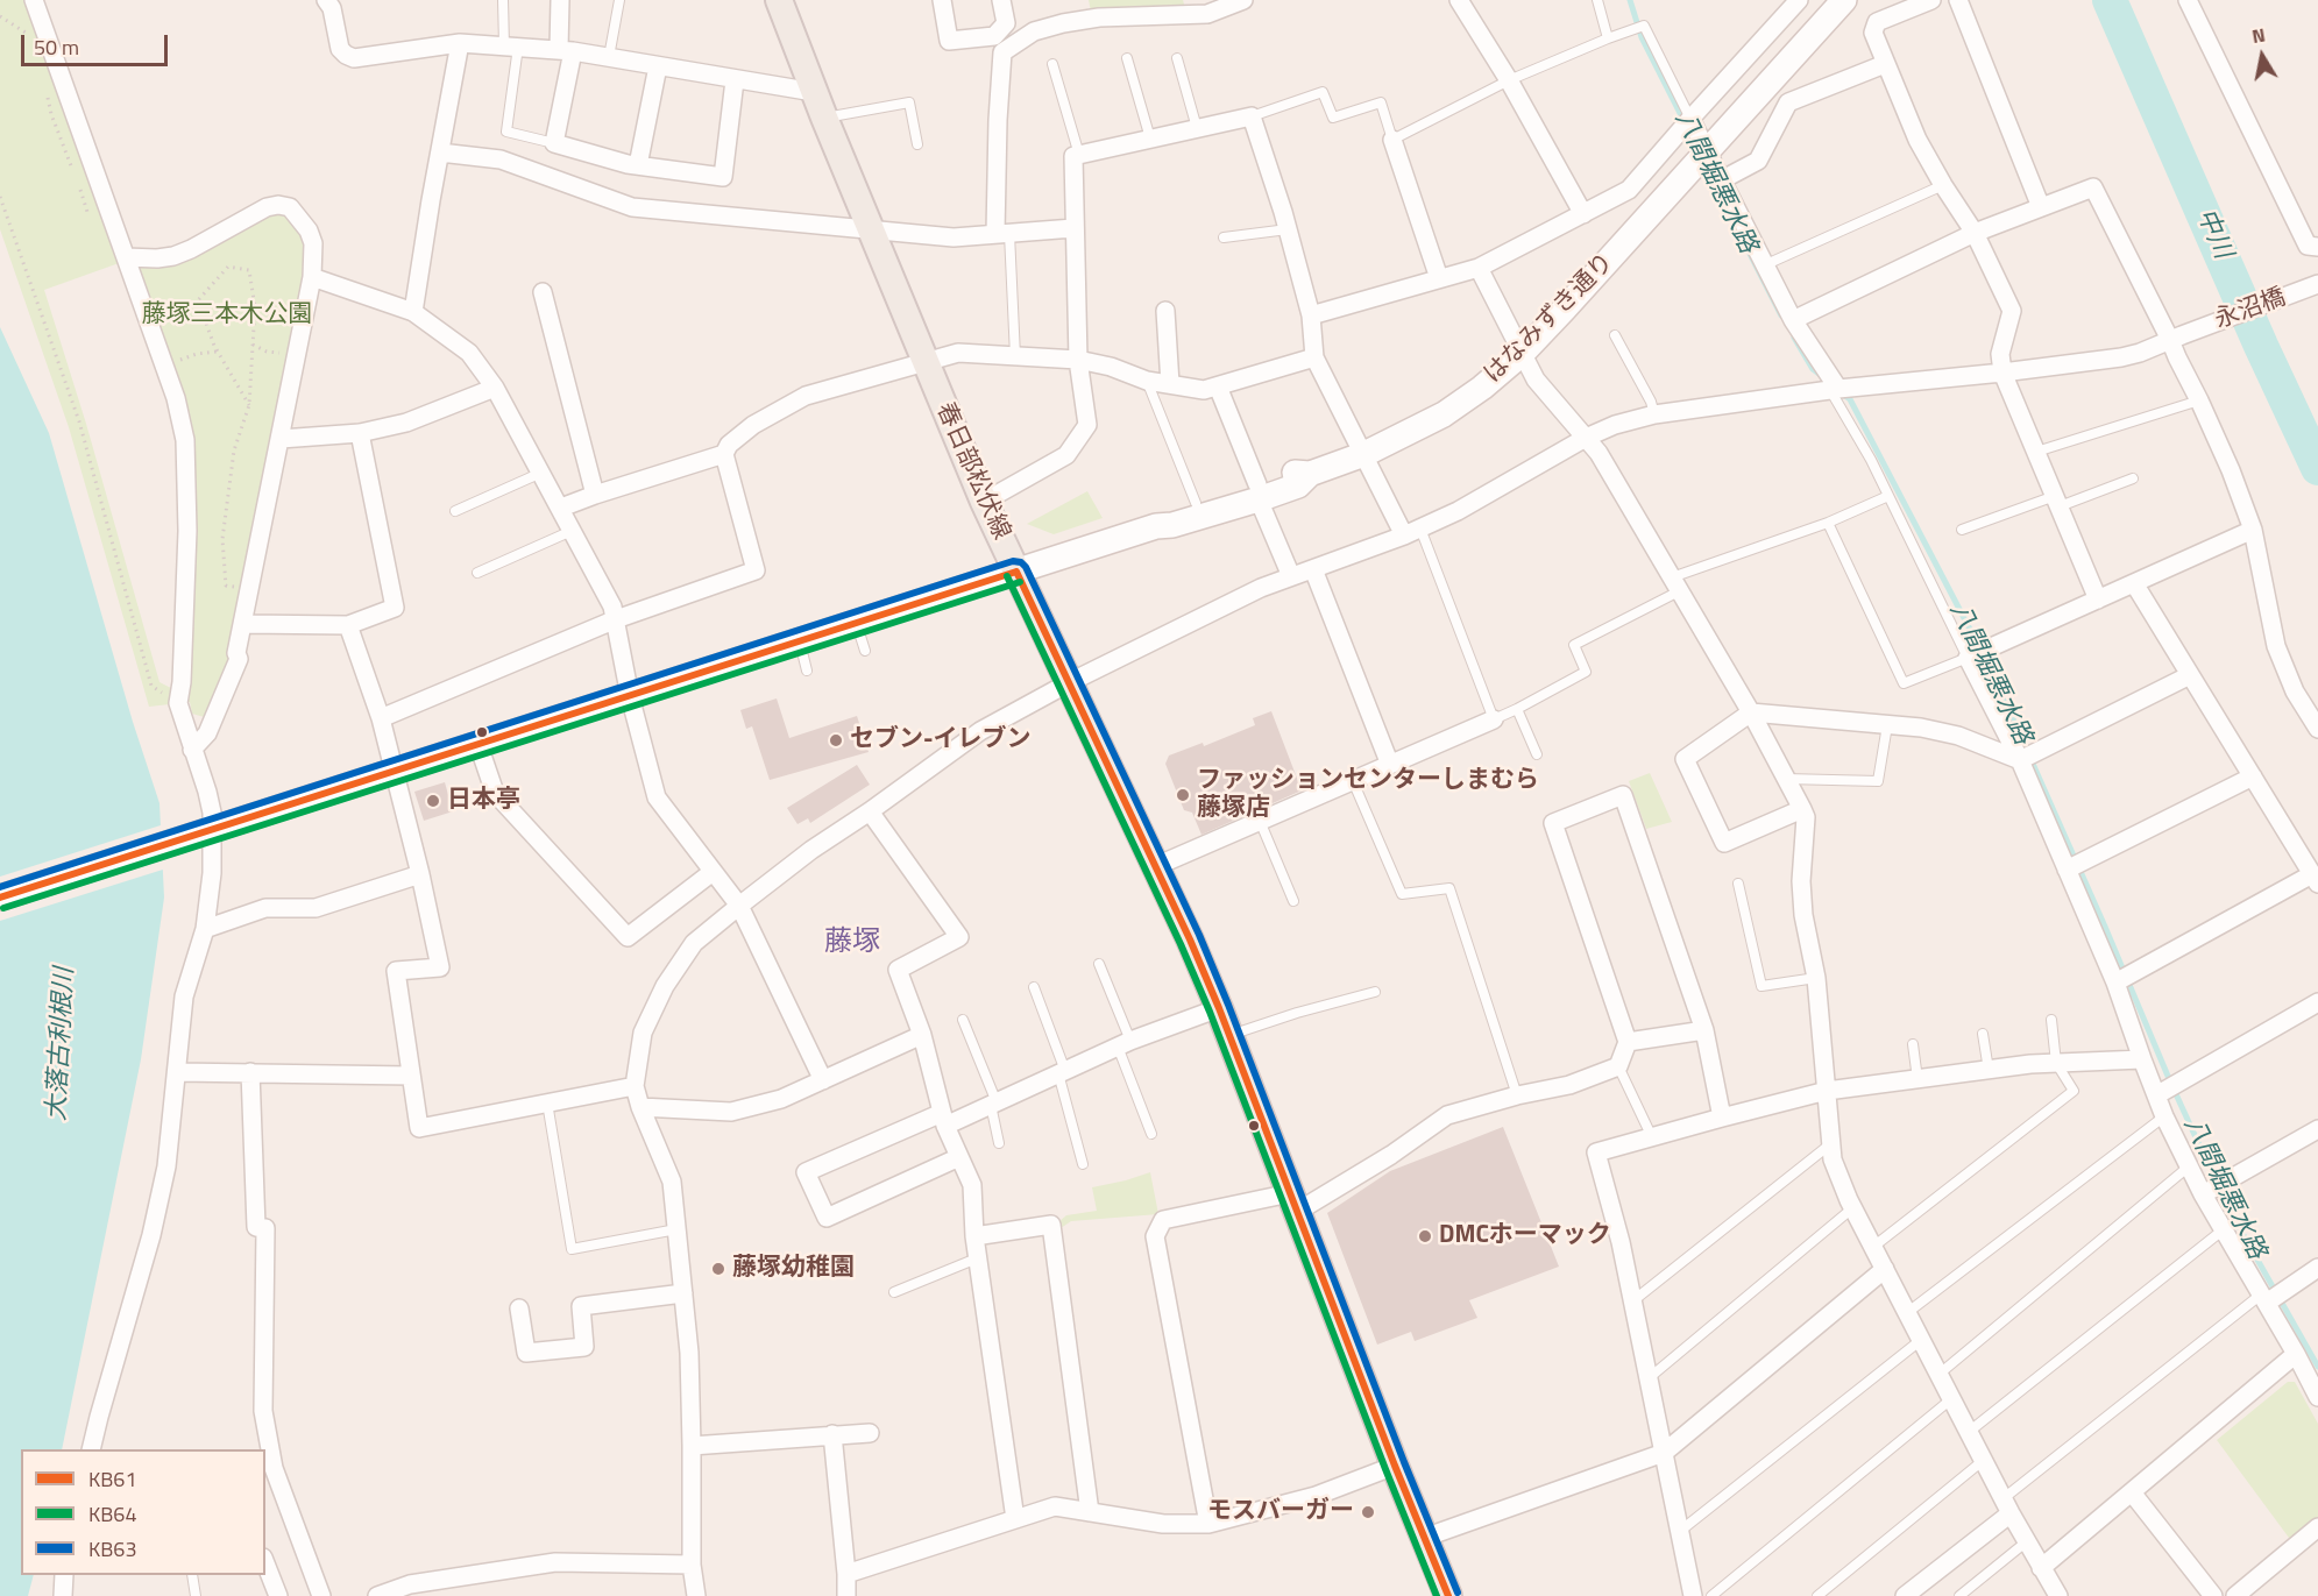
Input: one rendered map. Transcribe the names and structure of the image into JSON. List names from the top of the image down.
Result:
{
  "streets": {
    "main road": ["春日部松伏線"],
    "street": ["永沼橋", "はなみずき通り"]
  },
  "crossings": [
    ["永沼橋", "春日部松伏線"],
    ["はなみずき通り", "春日部松伏線"]
  ],
  "districts": ["藤塚"],
  "water": ["八間堀悪水路", "中川", "大落古利根川"],
  "parks": ["藤塚三本木公園"],
  "places": [
    "セブン-イレブン",
    "ファッションセンターしまむら 藤塚店",
    "日本亭",
    "DMCホーマック",
    "藤塚幼稚園",
    "モスバーガー"
  ],
  "lines": ["transit line KB63", "transit line KB61", "transit line KB64"],
  "legend": ["KB61", "KB64", "KB63"],
  "scale_bar": "50 m",
  "north": "top"
}
